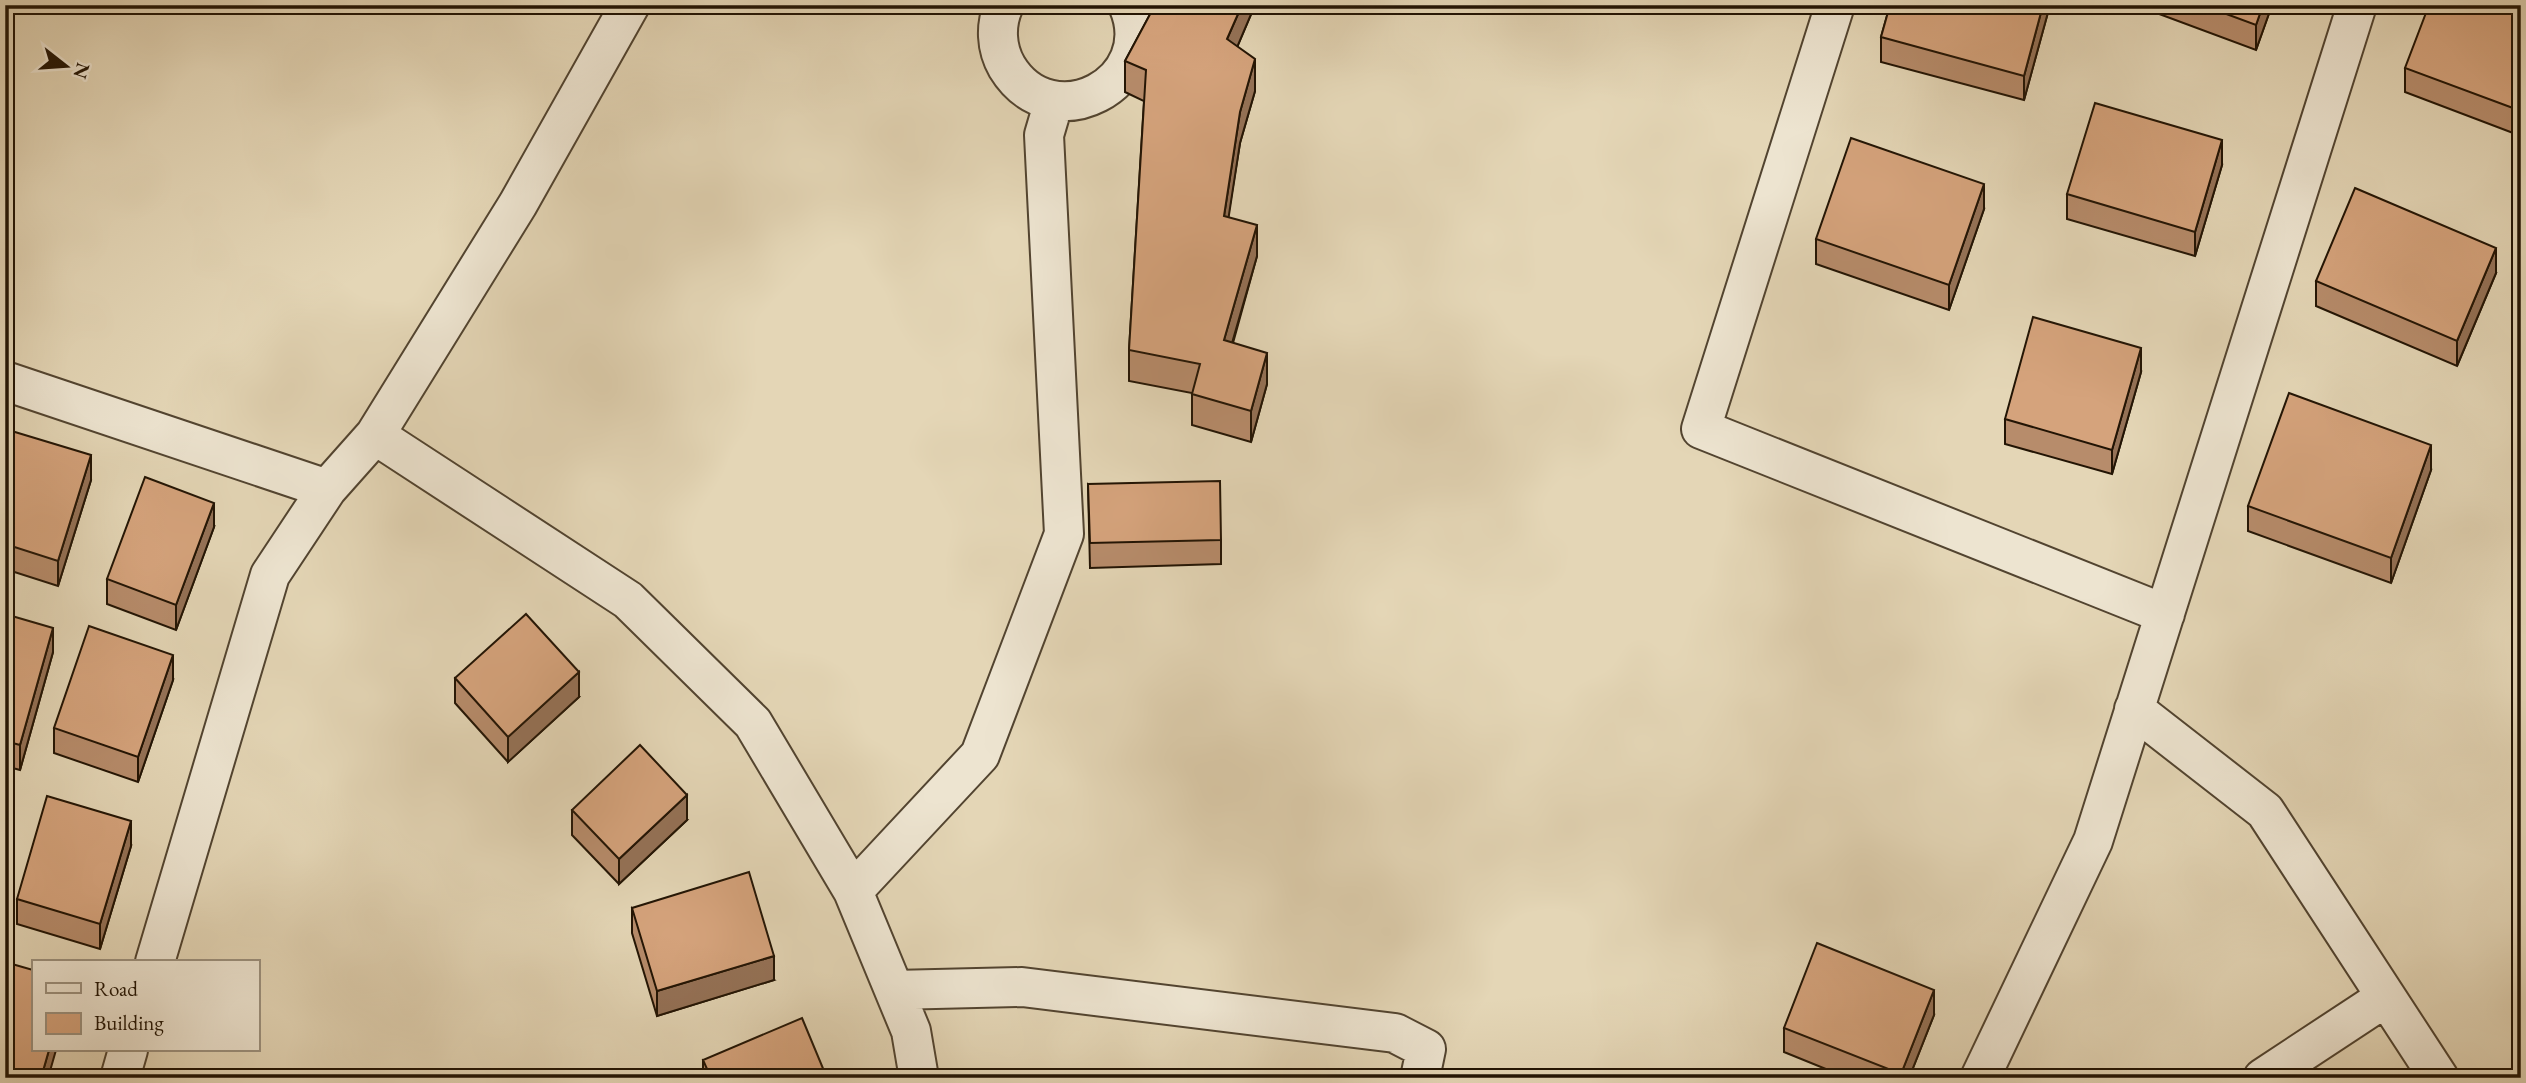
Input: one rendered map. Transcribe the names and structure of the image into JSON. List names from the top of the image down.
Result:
{
  "legend": ["Road", "Building"],
  "north": "right"
}
